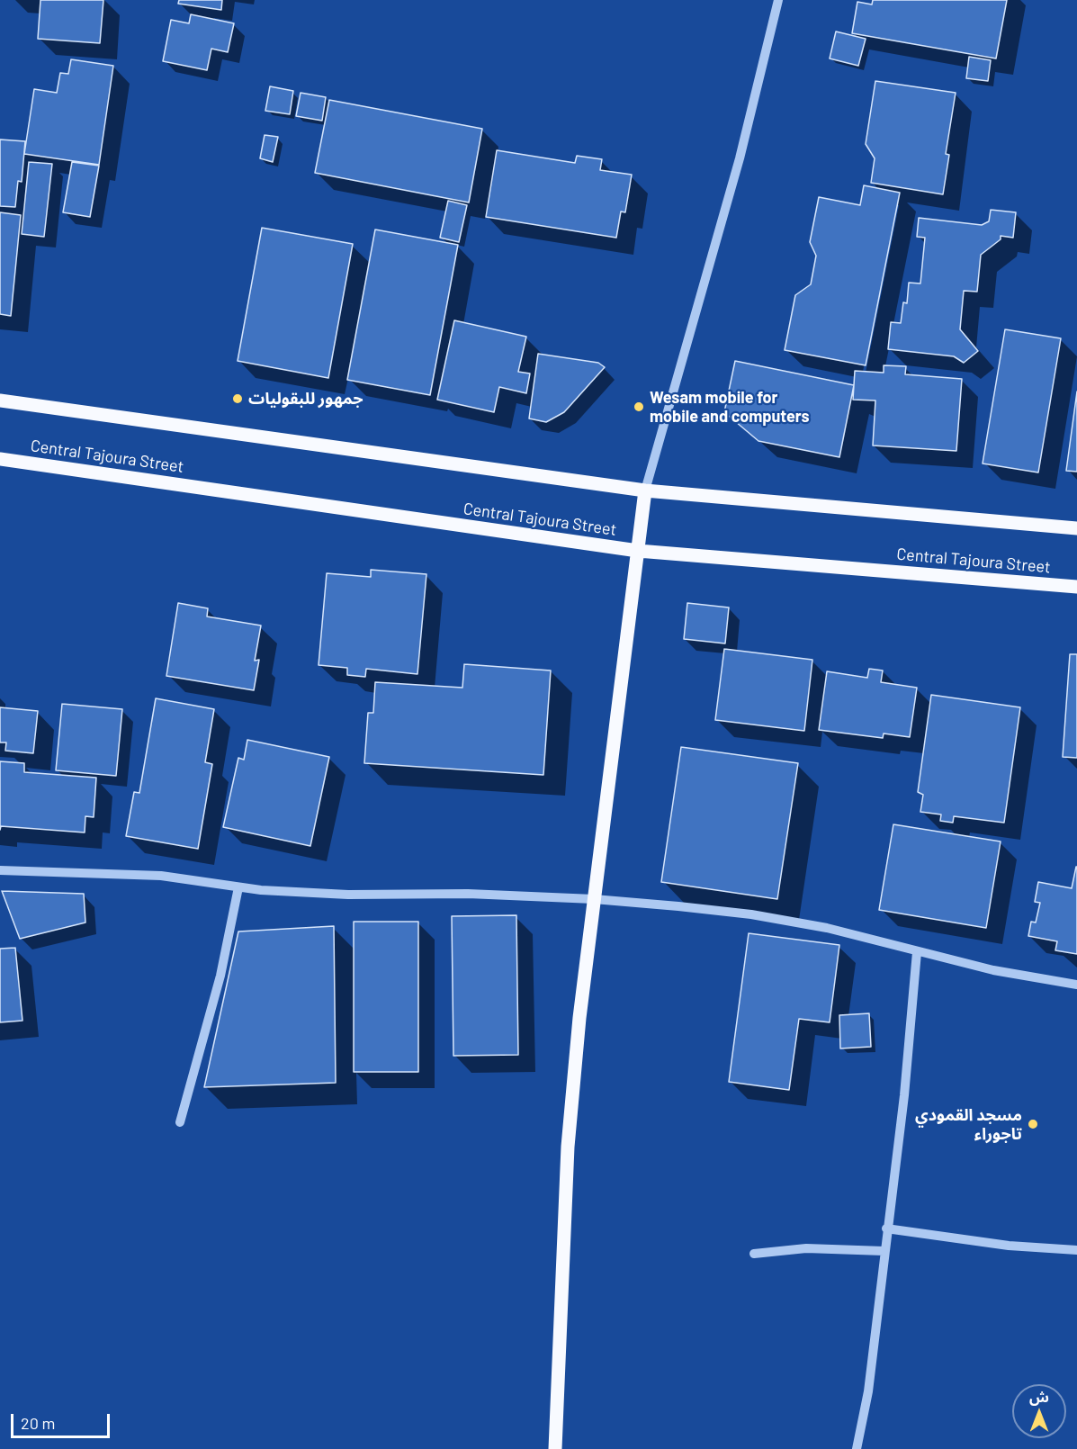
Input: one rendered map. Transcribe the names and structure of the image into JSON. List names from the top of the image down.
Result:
{
  "streets": {
    "main road": ["Central Tajoura Street"]
  },
  "places": ["جمهور للبقوليات", "Wesam mobile for mobile and computers", "مسجد القمودي تاجوراء"],
  "scale_bar": "20 m",
  "north": "top"
}
